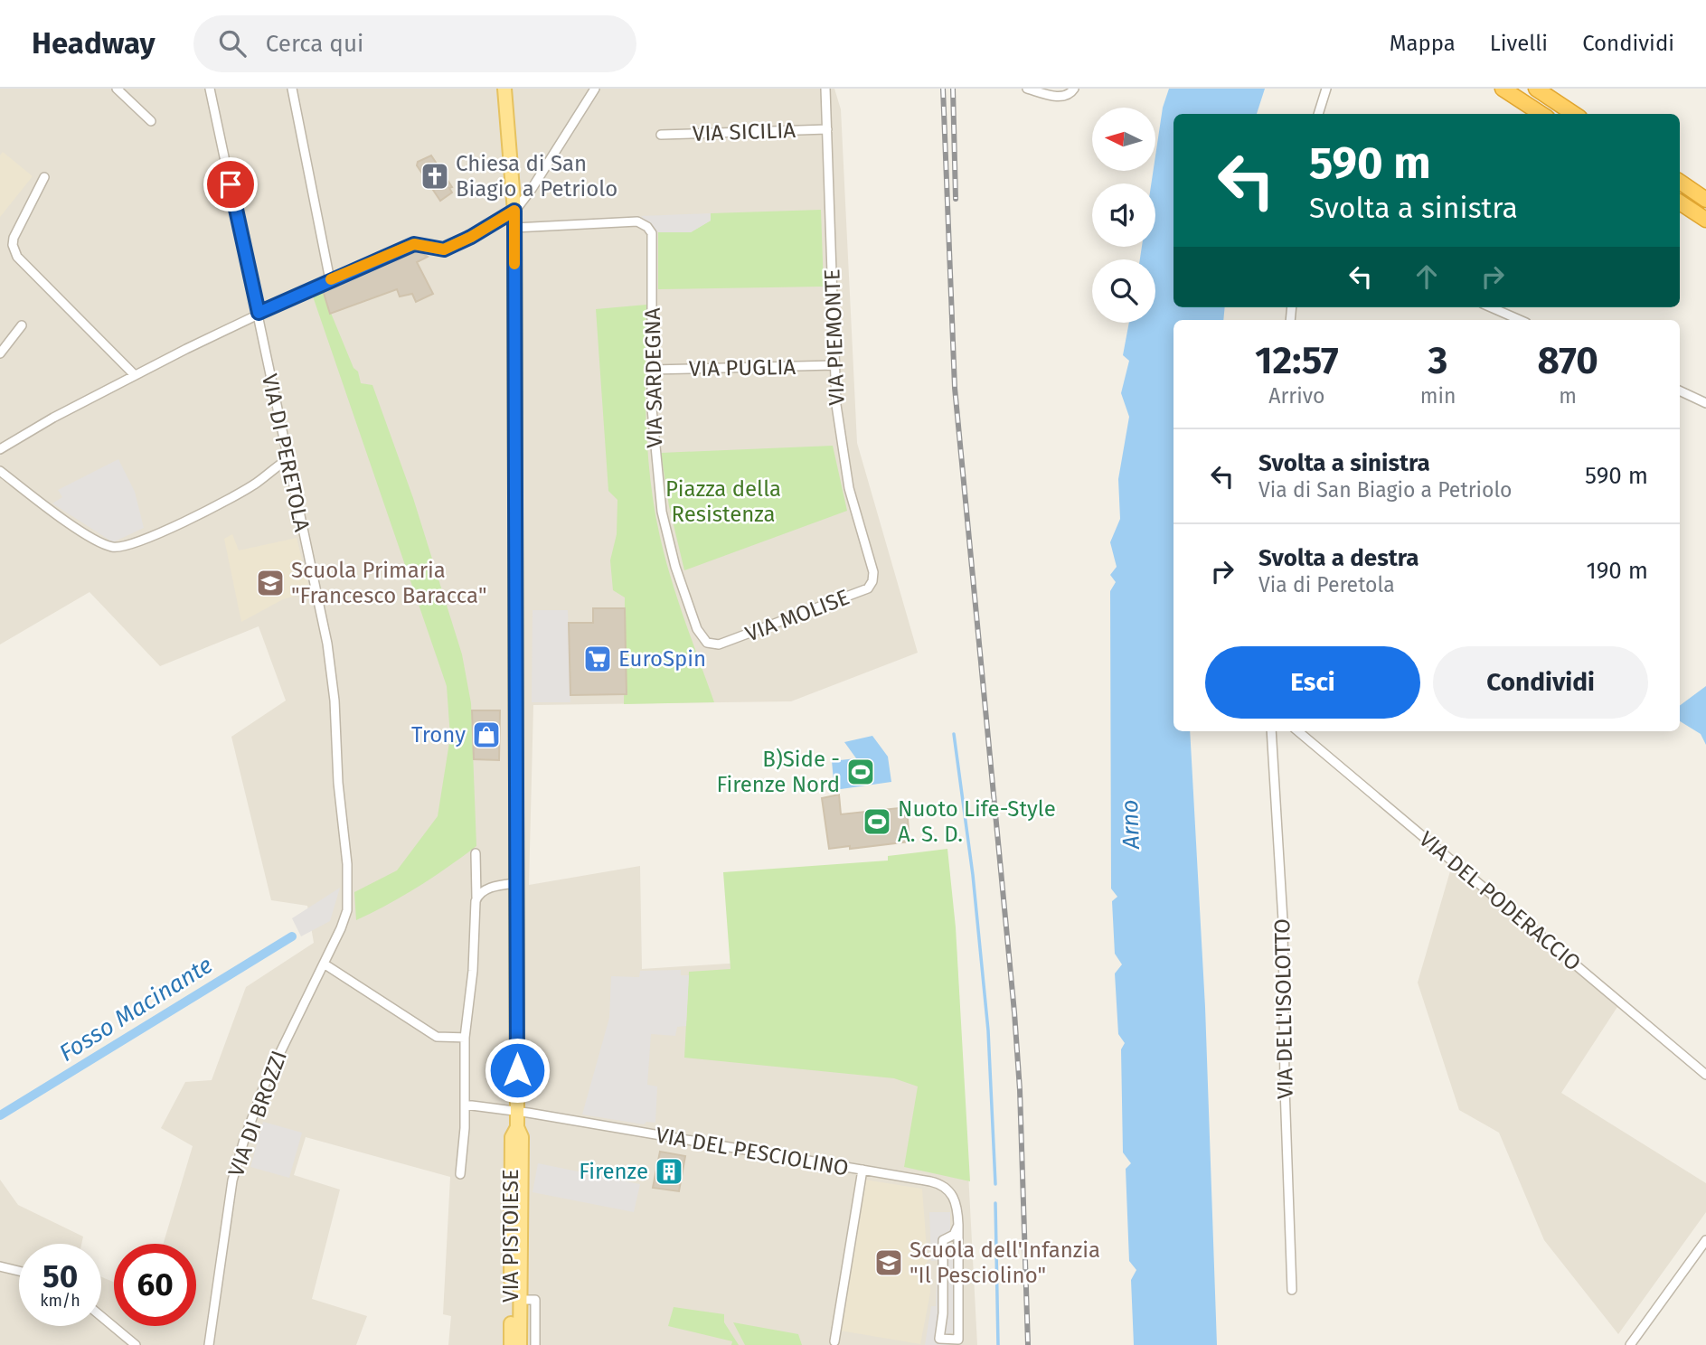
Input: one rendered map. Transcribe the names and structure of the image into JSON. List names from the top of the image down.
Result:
{
  "streets": {
    "main road": ["VIA PISTOIESE"],
    "street": [
      "VIA SICILIA",
      "VIA PIEMONTE",
      "VIA PUGLIA",
      "VIA SARDEGNA",
      "VIA DI PERETOLA",
      "VIA MOLISE",
      "VIA DEL PODERACCIO",
      "VIA DELL'ISOLOTTO",
      "VIA DI BROZZI",
      "VIA DEL PESCIOLINO"
    ]
  },
  "crossings": [
    ["VIA SICILIA", "VIA PIEMONTE"],
    ["VIA PIEMONTE", "VIA PUGLIA"],
    ["VIA PIEMONTE", "VIA MOLISE"],
    ["VIA PUGLIA", "VIA SARDEGNA"],
    ["VIA SARDEGNA", "VIA MOLISE"],
    ["VIA SARDEGNA", "VIA PISTOIESE"],
    ["VIA DI PERETOLA", "VIA DI BROZZI"],
    ["VIA DEL PESCIOLINO", "VIA PISTOIESE"]
  ],
  "water": ["Arno", "Fosso Macinante"],
  "parks": ["Piazza della Resistenza"],
  "places": {
    "church": ["Chiesa di San Biagio a Petriolo"],
    "school or university": ["Scuola Primaria \"Francesco Baracca\"", "Scuola dell'Infanzia \"Il Pesciolino\""],
    "supermarket": ["EuroSpin"],
    "shop": ["Trony"],
    "sports": ["B)Side - Firenze Nord", "Nuoto Life-Style A. S. D."],
    "building": ["Firenze"]
  },
  "north": "left",
  "page": {
    "header": "Headway",
    "search": "Cerca qui",
    "nav": ["Mappa", "Livelli", "Condividi"],
    "turn": ["590 m", "Svolta a sinistra"],
    "eta": [
      "12:57",
      "Arrivo",
      "3",
      "min",
      "870",
      "m"
    ],
    "list": [
      {
        "name": "Svolta a sinistra",
        "note": "Via di San Biagio a Petriolo",
        "value": "590 m"
      },
      {
        "name": "Svolta a destra",
        "note": "Via di Peretola",
        "value": "190 m"
      }
    ],
    "buttons": ["Esci", "Condividi"],
    "speed": "50 km/h",
    "limit": "60"
  }
}
